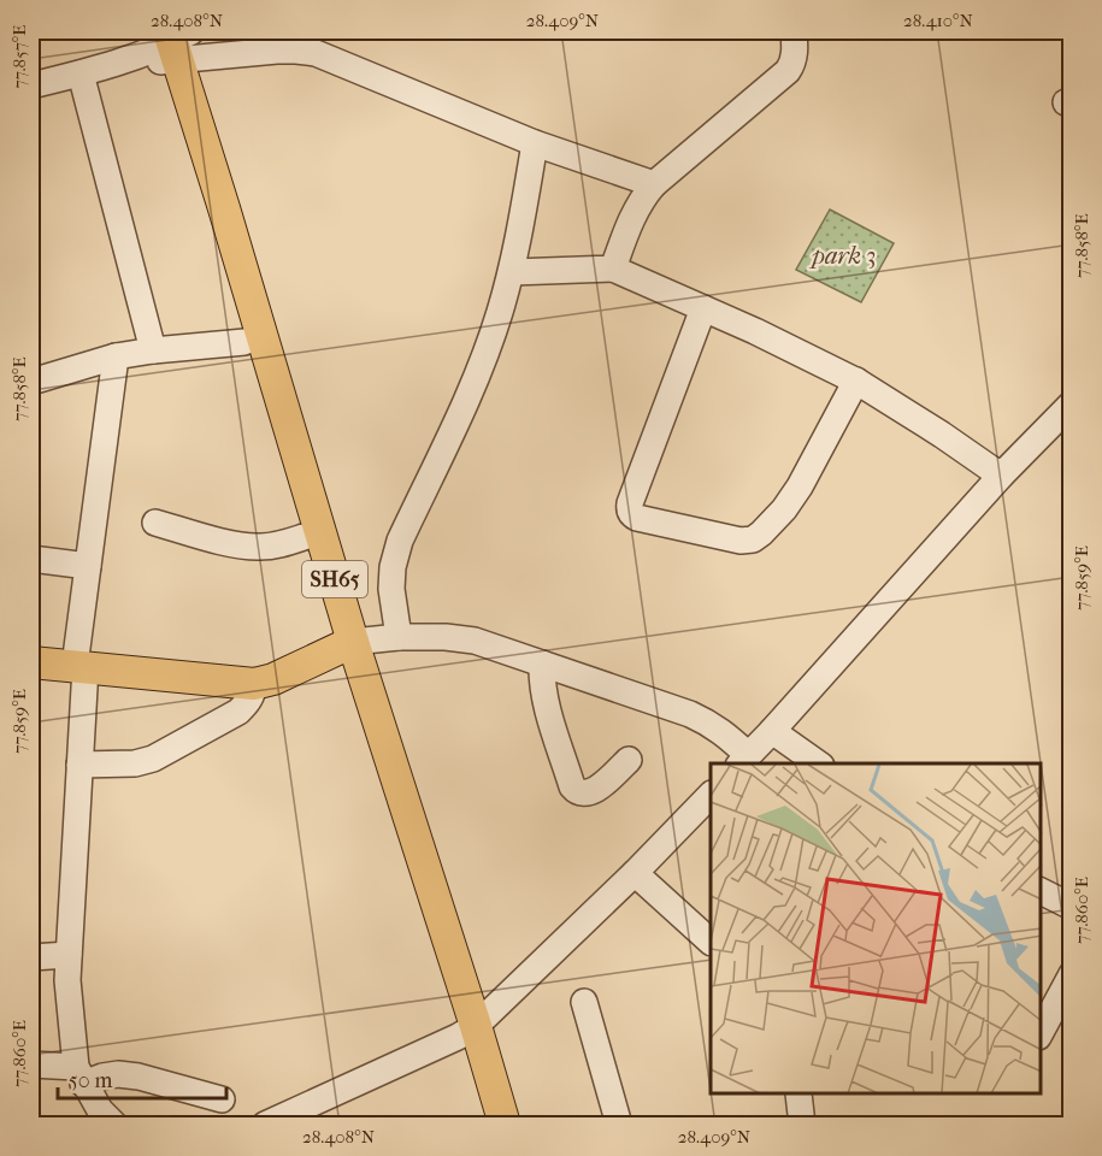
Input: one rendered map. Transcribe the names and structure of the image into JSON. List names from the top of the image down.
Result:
{
  "streets": {
    "main road": ["SH65"]
  },
  "parks": ["park 3"],
  "scale_bar": "50 m",
  "coordinates": [
    "28.408°N",
    "28.409°N",
    "28.410°N",
    "77.857°E",
    "77.858°E",
    "77.859°E",
    "77.860°E"
  ]
}
